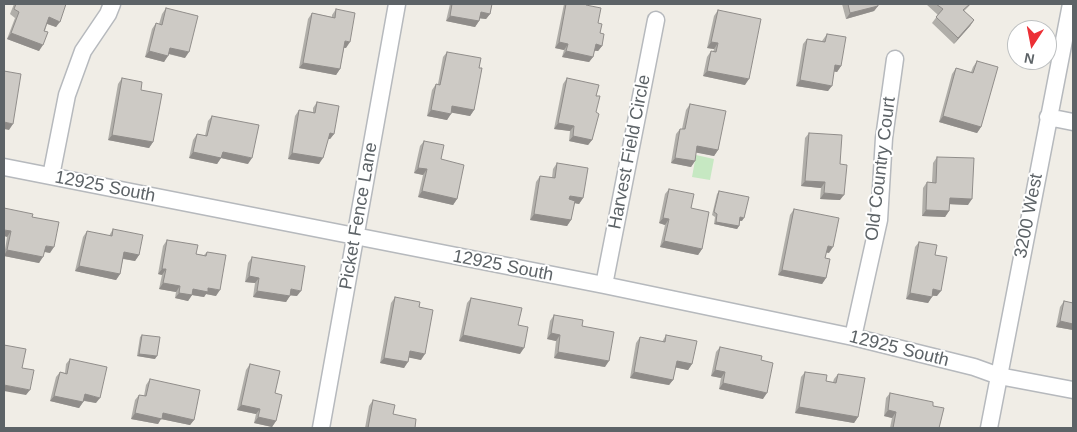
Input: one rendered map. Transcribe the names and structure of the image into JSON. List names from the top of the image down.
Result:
{
  "streets": {
    "street": [
      "Harvest Field Circle",
      "Old Country Court",
      "12925 South",
      "Picket Fence Lane",
      "3200 West"
    ]
  },
  "crossings": [
    ["Harvest Field Circle", "12925 South"],
    ["Old Country Court", "12925 South"],
    ["12925 South", "Picket Fence Lane"],
    ["12925 South", "3200 West"]
  ],
  "north": "bottom"
}
